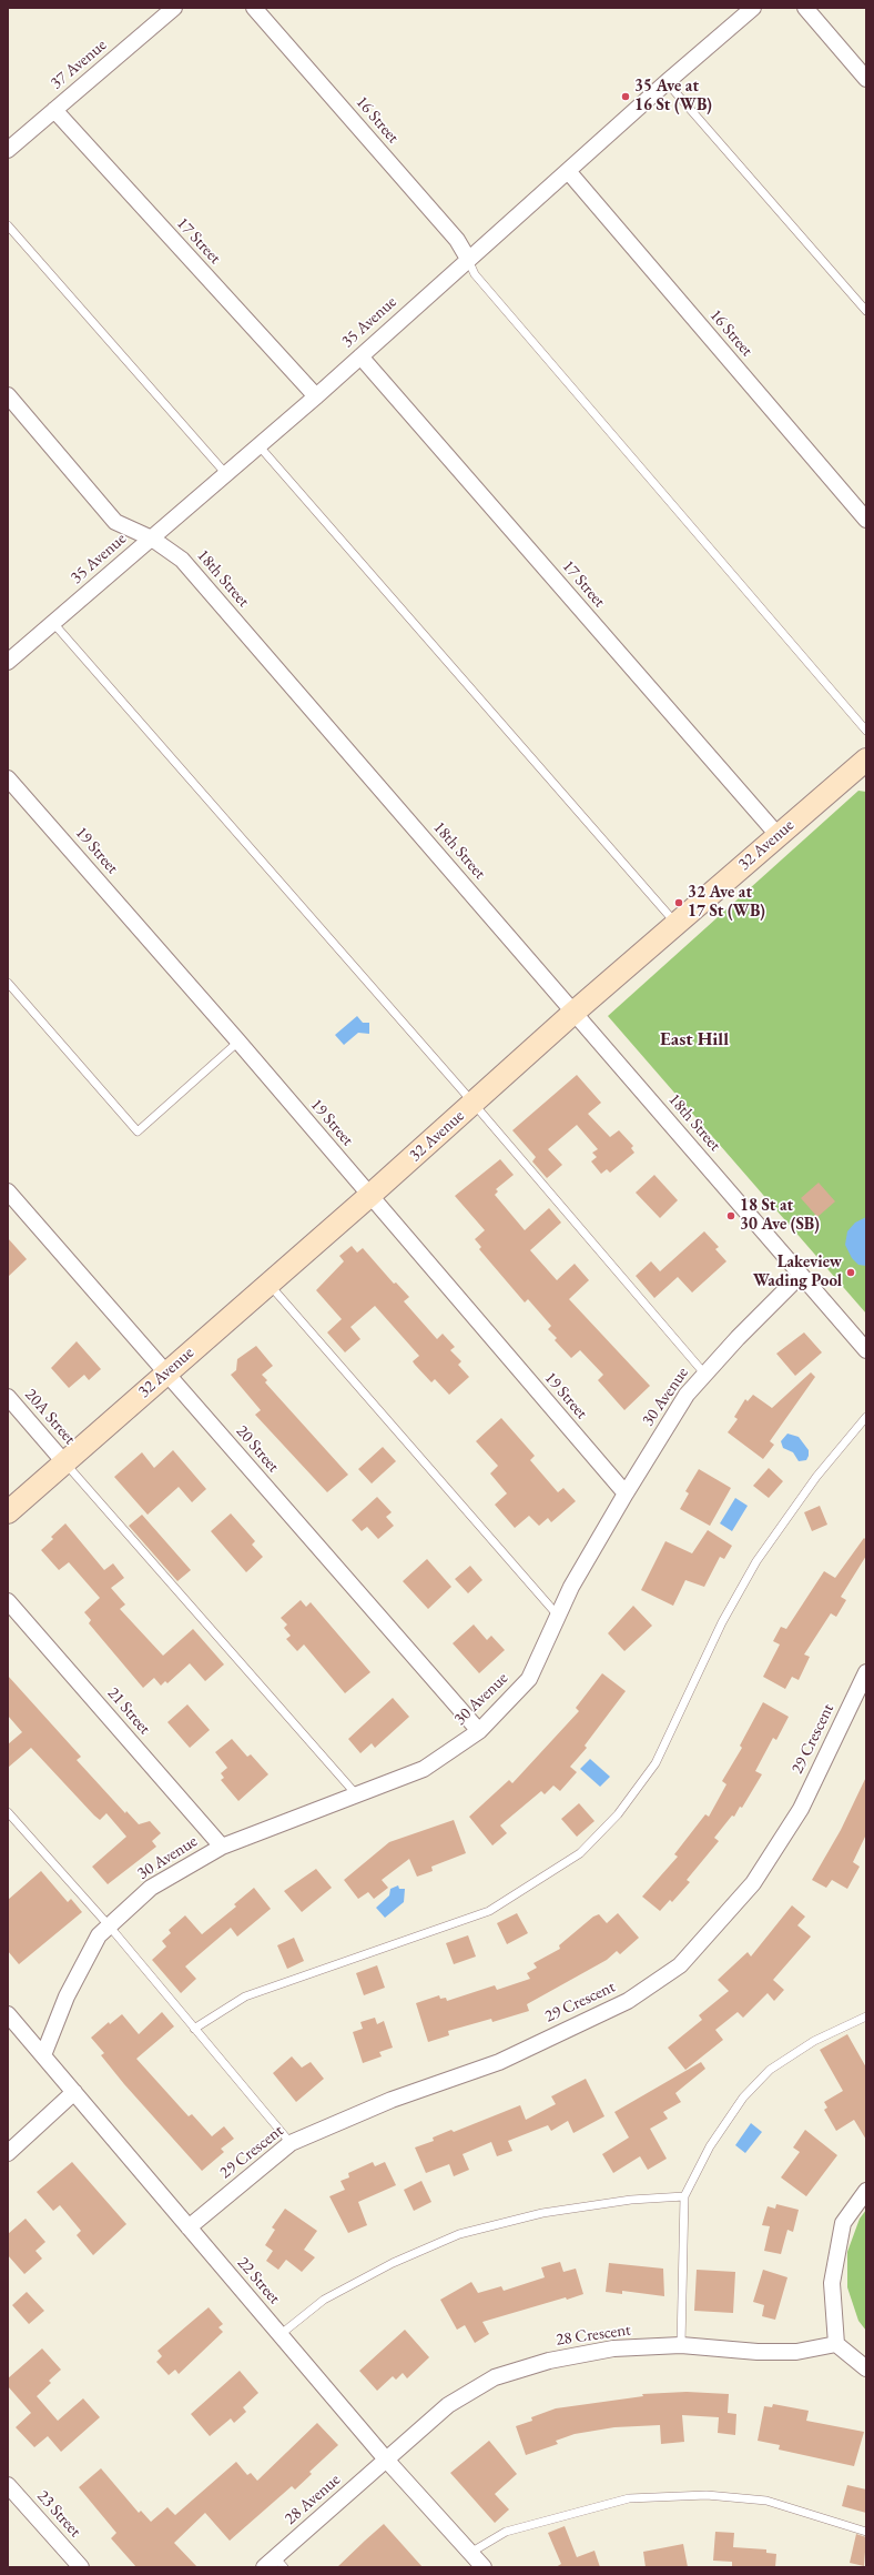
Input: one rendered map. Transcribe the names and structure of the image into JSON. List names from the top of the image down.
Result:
{
  "streets": {
    "street": [
      "37 Avenue",
      "16 Street",
      "17 Street",
      "35 Avenue",
      "18th Street",
      "32 Avenue",
      "19 Street",
      "30 Avenue",
      "20A Street",
      "20 Street",
      "21 Street",
      "29 Crescent",
      "22 Street",
      "28 Crescent",
      "28 Avenue",
      "23 Street"
    ]
  },
  "crossings": [
    ["37 Avenue", "17 Street"],
    ["16 Street", "35 Avenue"],
    ["17 Street", "35 Avenue"],
    ["17 Street", "32 Avenue"],
    ["35 Avenue", "18th Street"],
    ["18th Street", "32 Avenue"],
    ["18th Street", "30 Avenue"],
    ["32 Avenue", "19 Street"],
    ["32 Avenue", "20A Street"],
    ["32 Avenue", "20 Street"],
    ["19 Street", "30 Avenue"],
    ["30 Avenue", "20 Street"],
    ["30 Avenue", "21 Street"],
    ["30 Avenue", "22 Street"],
    ["29 Crescent", "22 Street"],
    ["22 Street", "28 Crescent"],
    ["22 Street", "28 Avenue"],
    ["28 Crescent", "28 Avenue"]
  ],
  "districts": ["East Hill"],
  "places": [
    "35 Ave at 16 St (WB)",
    "32 Ave at 17 St (WB)",
    "18 St at 30 Ave (SB)",
    "Lakeview Wading Pool"
  ]
}
